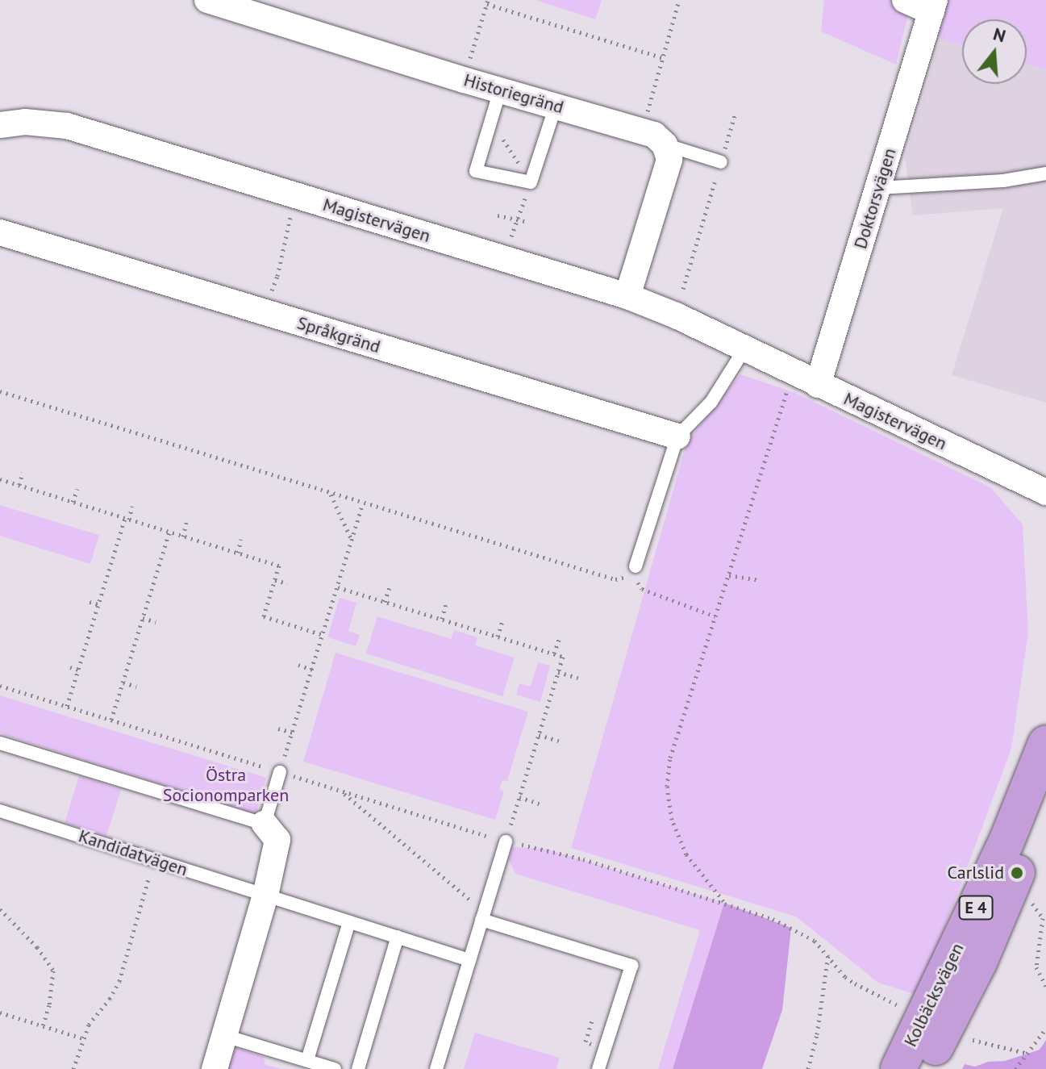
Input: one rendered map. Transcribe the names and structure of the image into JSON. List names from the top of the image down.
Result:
{
  "streets": {
    "highway": ["E 4", "Kolbäcksvägen"],
    "street": [
      "Historiegränd",
      "Doktorsvägen",
      "Magistervägen",
      "Språkgränd"
    ],
    "lane": ["Kandidatvägen"]
  },
  "crossings": [
    ["Doktorsvägen", "Magistervägen"]
  ],
  "parks": ["Östra Socionomparken"],
  "places": ["Carlslid"],
  "north": "top"
}
